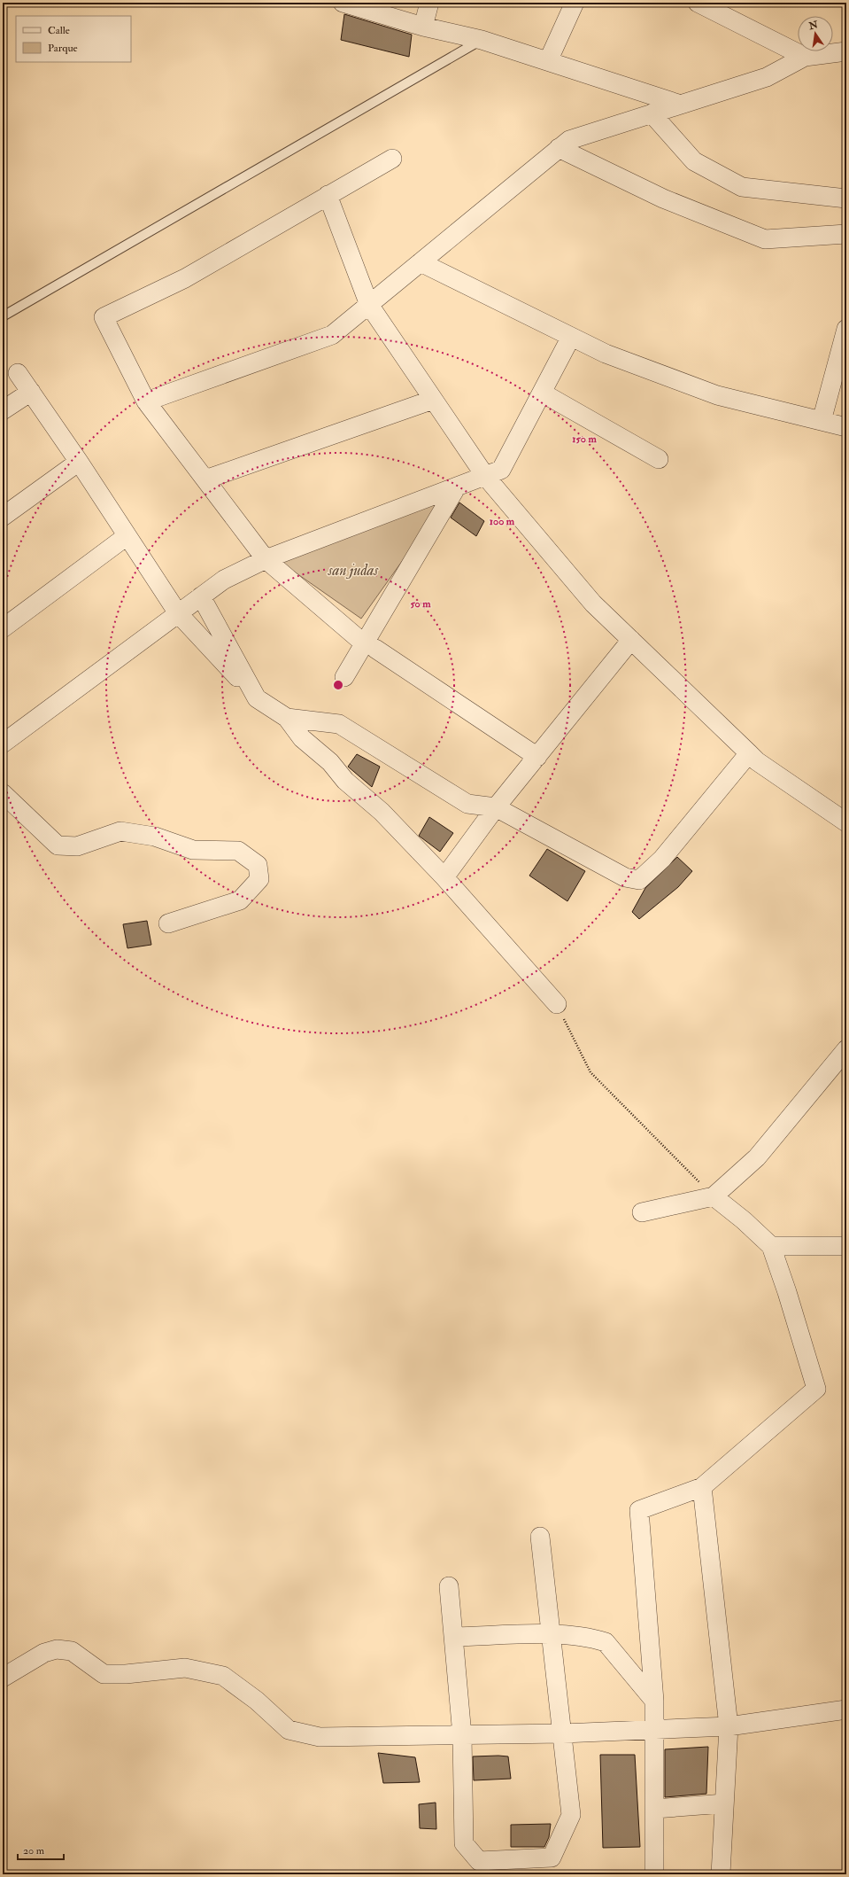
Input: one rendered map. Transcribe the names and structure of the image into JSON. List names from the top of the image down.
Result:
{
  "parks": ["san judas"],
  "legend": ["Calle", "Parque"],
  "scale_bar": "20 m",
  "north": "top",
  "rings": ["150 m", "100 m", "50 m"]
}
